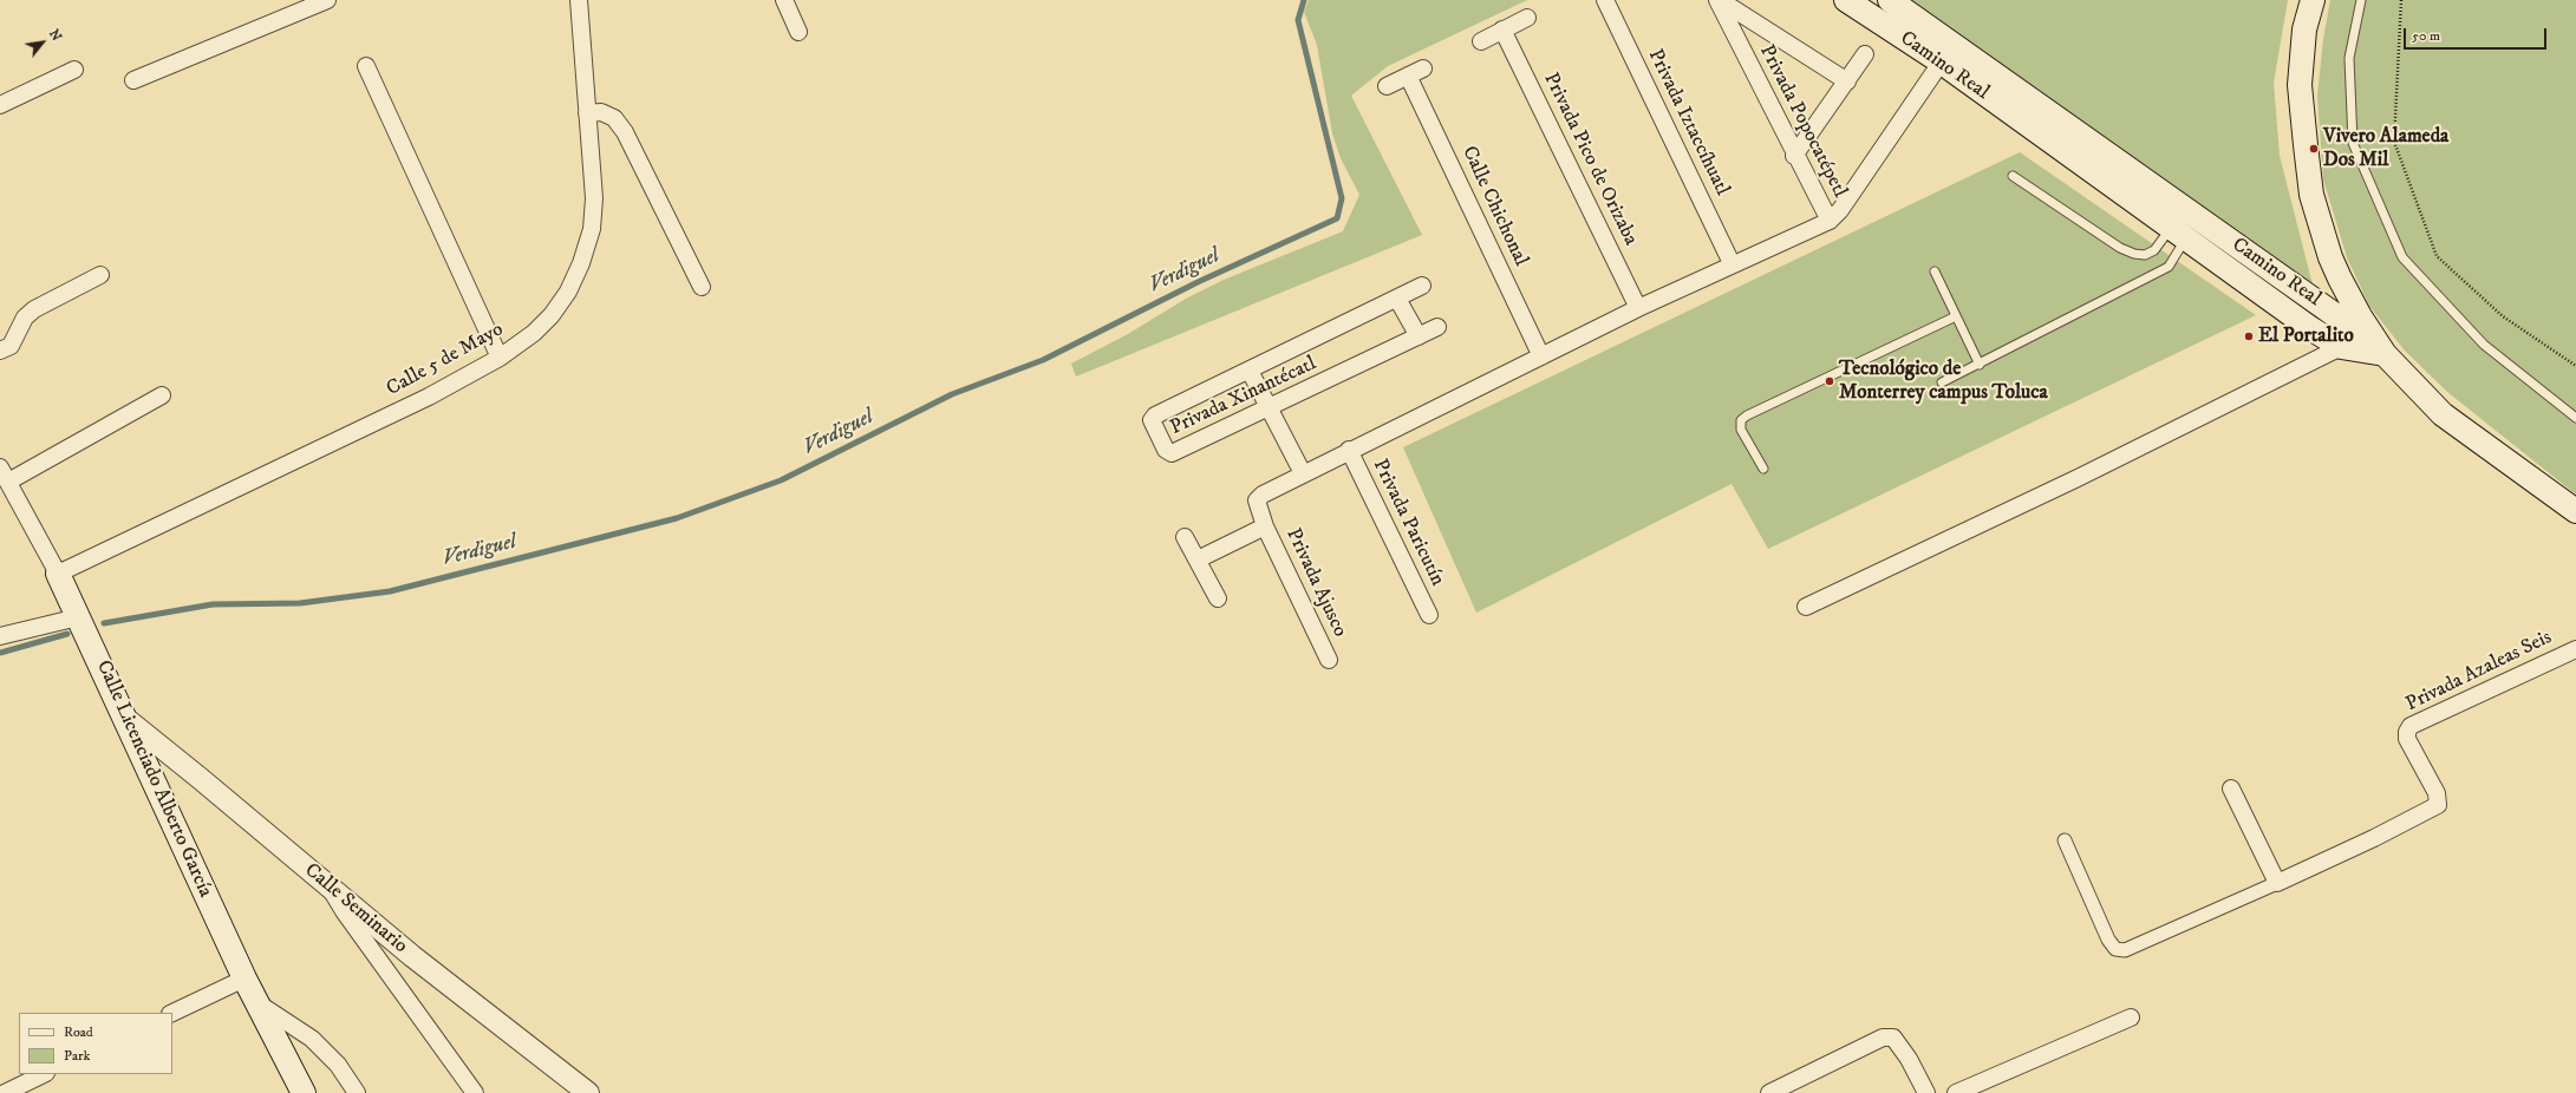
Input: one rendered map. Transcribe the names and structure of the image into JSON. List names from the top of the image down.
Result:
{
  "streets": {
    "main road": ["Camino Real", "Calle Licenciado Alberto García"],
    "street": [
      "Privada Popocatépetl",
      "Privada Iztaccíhuatl",
      "Privada Pico de Orizaba",
      "Calle Chichonal",
      "Calle 5 de Mayo",
      "Privada Xinantécatl",
      "Privada Paricutín",
      "Privada Ajusco",
      "Privada Azaleas Seis",
      "Calle Seminario"
    ]
  },
  "crossings": [
    ["Camino Real", "Privada Popocatépetl"],
    ["Privada Popocatépetl", "Privada Ajusco"],
    ["Privada Iztaccíhuatl", "Privada Ajusco"],
    ["Privada Pico de Orizaba", "Privada Ajusco"],
    ["Calle Chichonal", "Privada Ajusco"],
    ["Calle 5 de Mayo", "Calle Licenciado Alberto García"],
    ["Privada Paricutín", "Privada Ajusco"],
    ["Calle Licenciado Alberto García", "Calle Seminario"]
  ],
  "water": ["Verdiguel"],
  "places": ["Vivero Alameda Dos Mil", "El Portalito", "Tecnológico de Monterrey campus Toluca"],
  "legend": ["Road", "Park"],
  "scale_bar": "50 m",
  "north": "top right"
}
